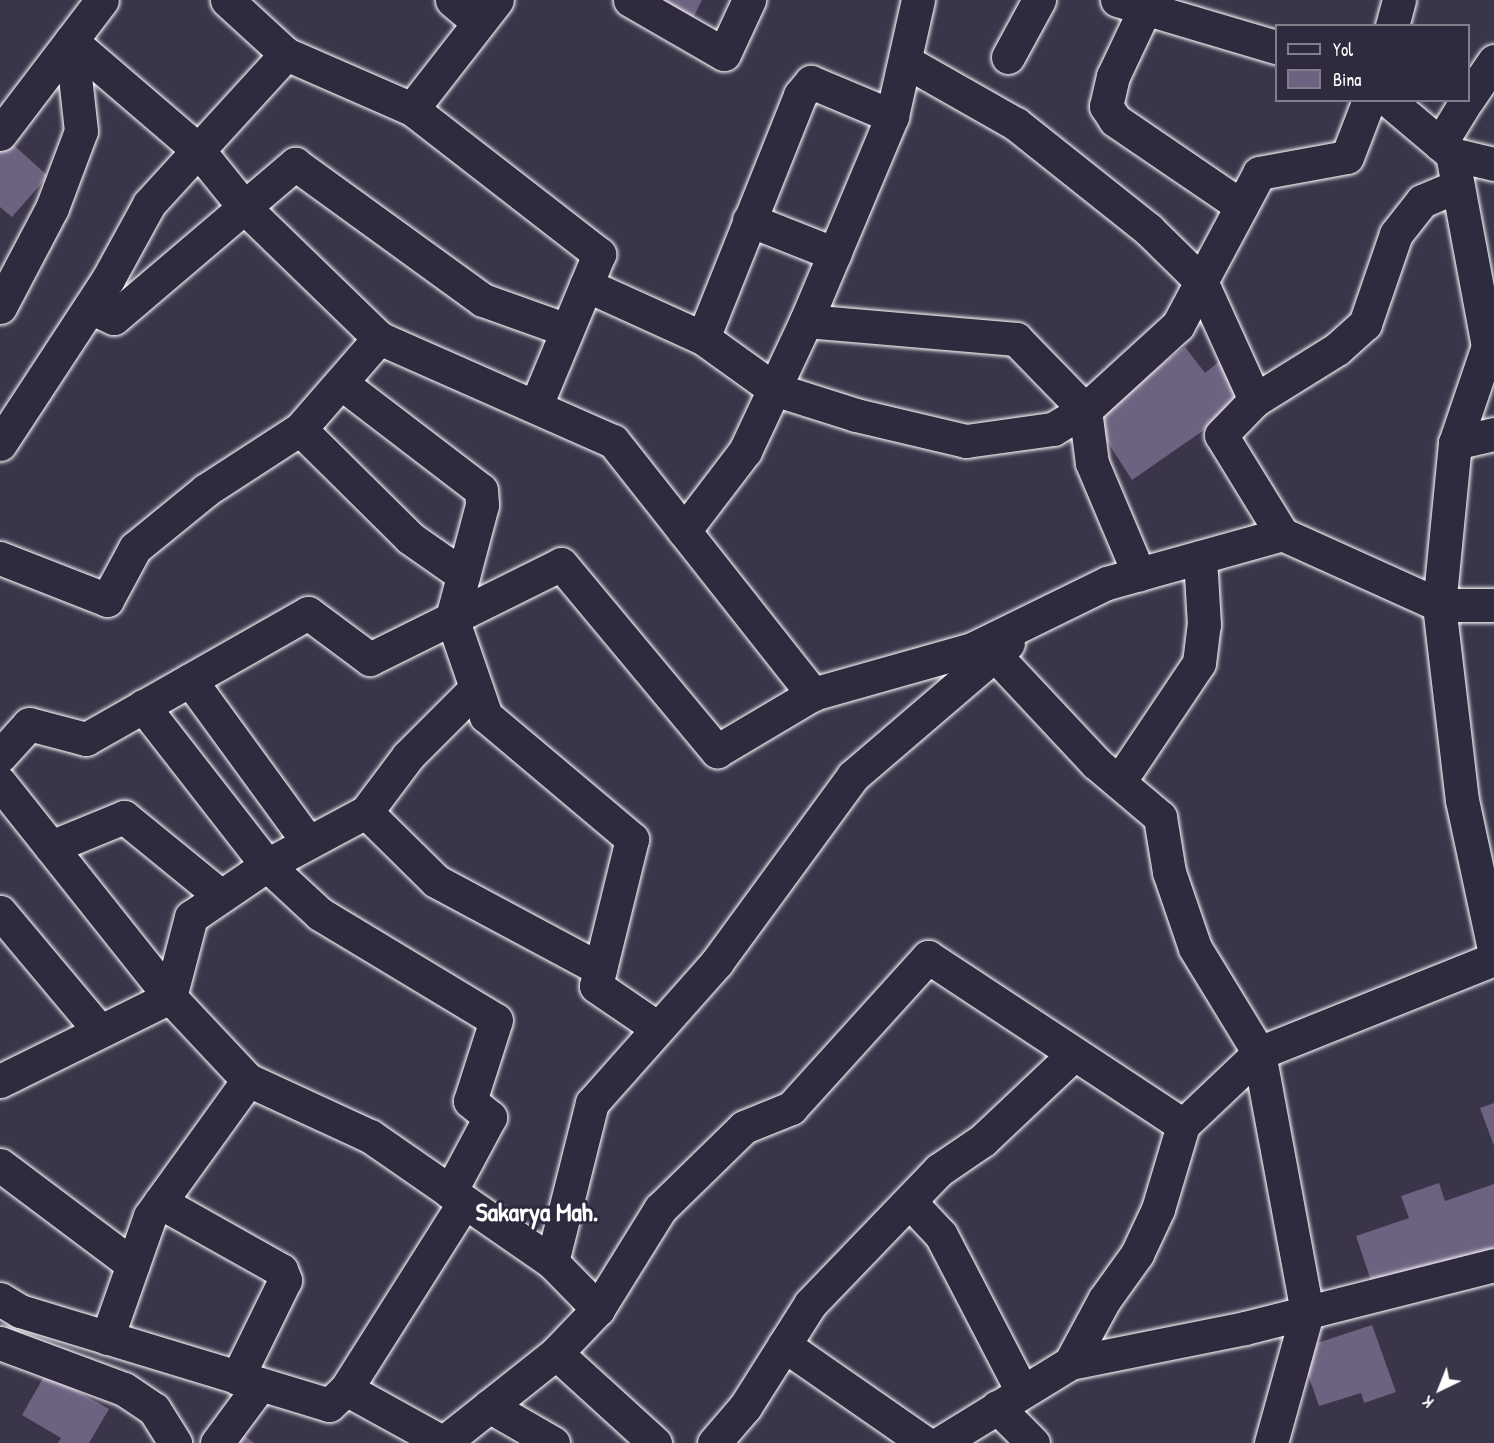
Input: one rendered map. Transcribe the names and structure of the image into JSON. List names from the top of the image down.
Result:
{
  "districts": ["Sakarya Mah."],
  "legend": ["Yol", "Bina"],
  "north": "bottom left"
}
